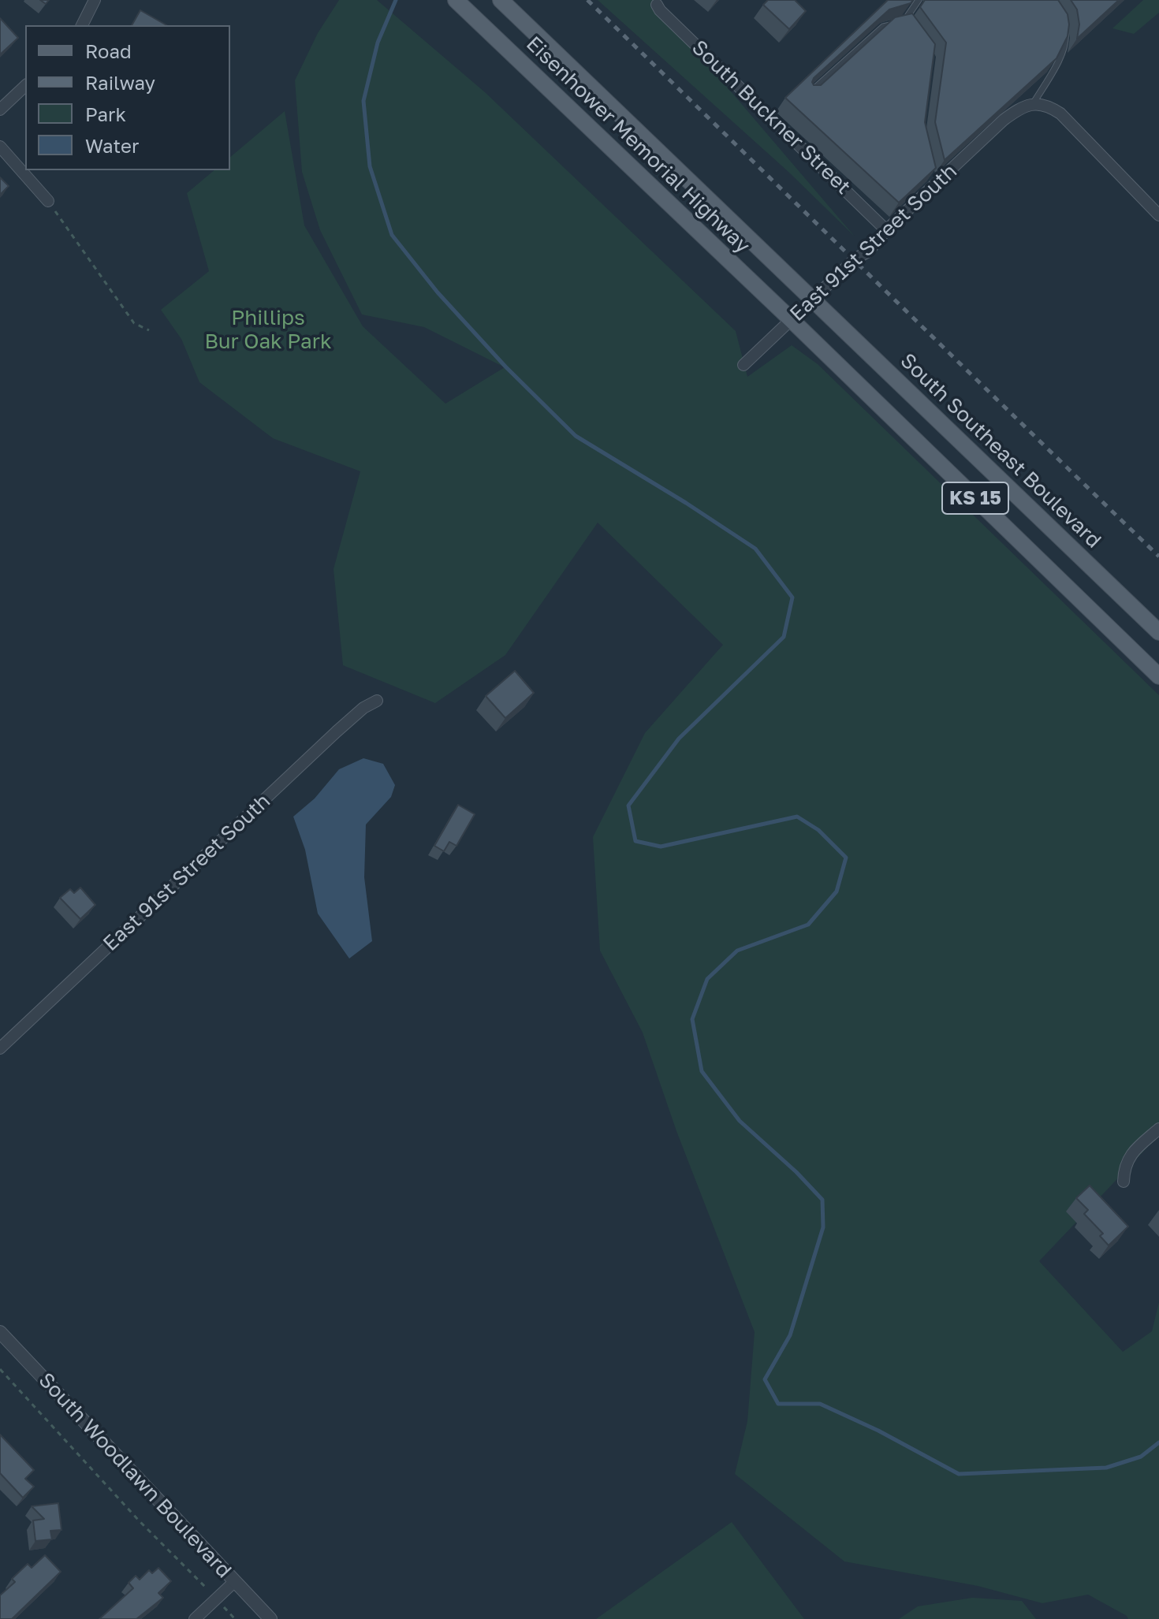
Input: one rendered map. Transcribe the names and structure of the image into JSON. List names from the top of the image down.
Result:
{
  "streets": {
    "main road": ["Eisenhower Memorial Highway", "South Southeast Boulevard", "KS 15"],
    "street": ["South Buckner Street", "East 91st Street South", "South Woodlawn Boulevard"]
  },
  "crossings": [
    ["South Buckner Street", "East 91st Street South"],
    ["Eisenhower Memorial Highway", "East 91st Street South"],
    ["Eisenhower Memorial Highway", "South Southeast Boulevard"],
    ["Eisenhower Memorial Highway", "KS 15"],
    ["East 91st Street South", "South Southeast Boulevard"],
    ["East 91st Street South", "KS 15"]
  ],
  "parks": ["Phillips Bur Oak Park"],
  "legend": [
    "Road",
    "Railway",
    "Park",
    "Water"
  ]
}
